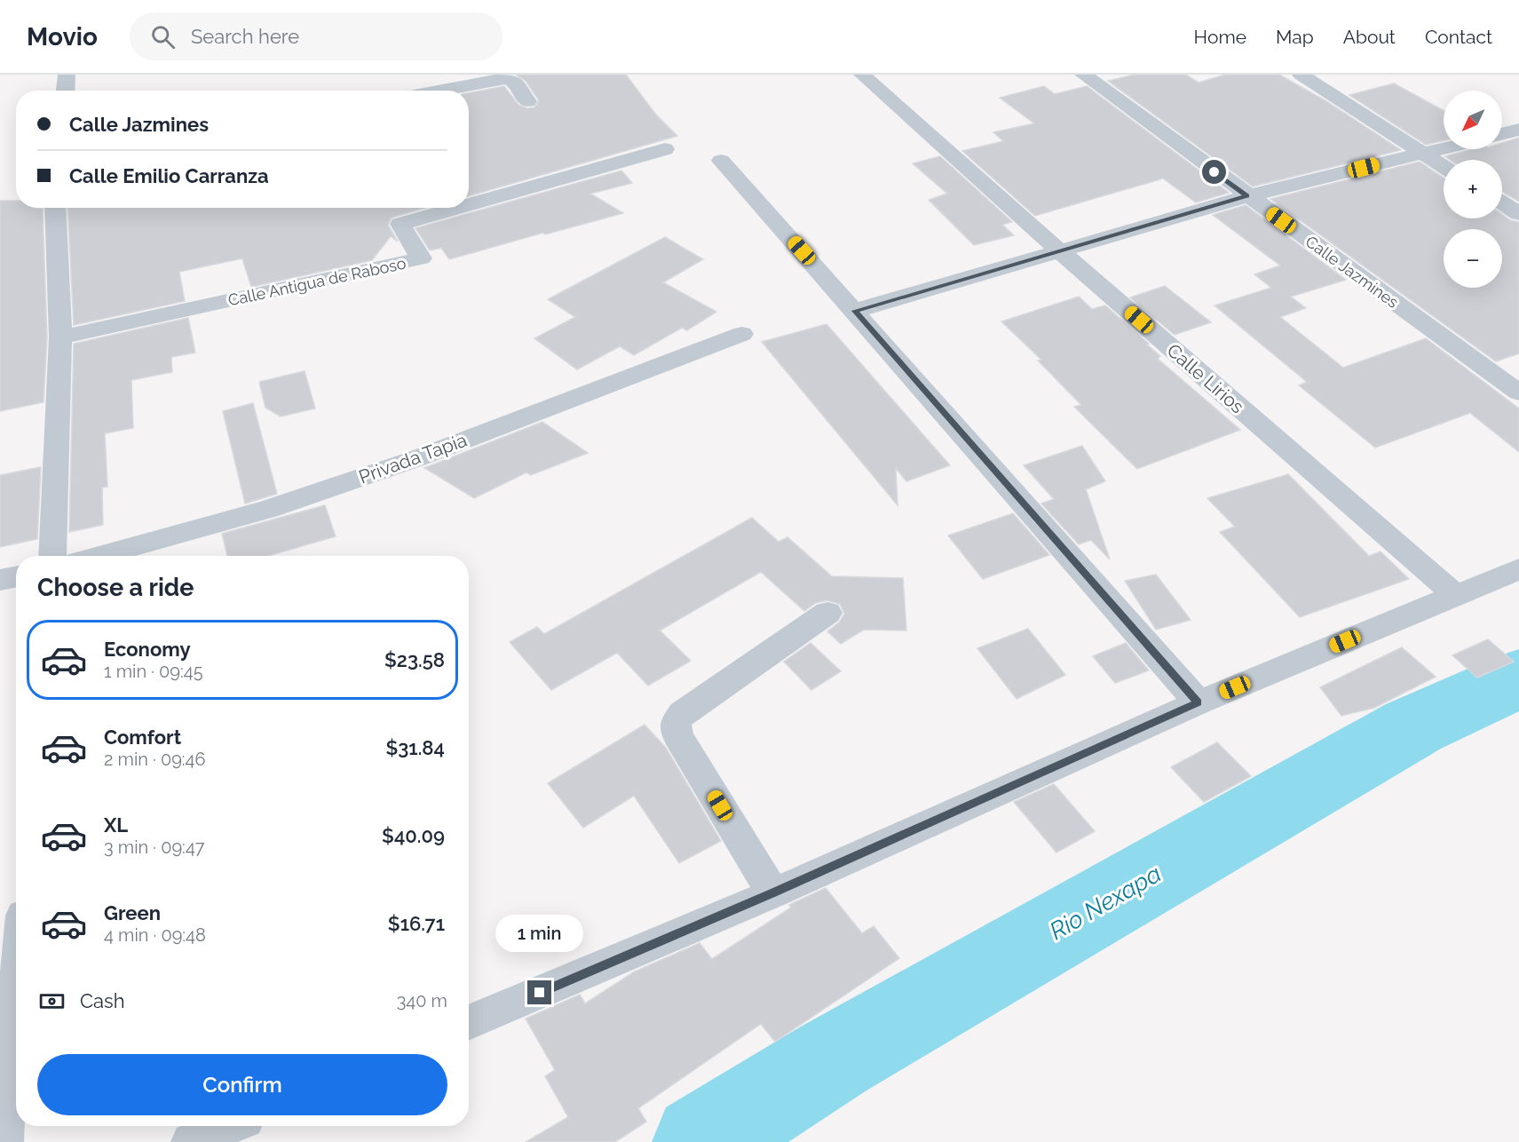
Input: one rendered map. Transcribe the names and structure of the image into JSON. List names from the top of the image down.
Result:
{
  "streets": {
    "street": [
      "Calle Jazmines",
      "Calle Antigua de Raboso",
      "Calle Lirios",
      "Privada Tapia"
    ]
  },
  "water": ["Rio Nexapa"],
  "north": "bottom left",
  "page": {
    "header": "Movio",
    "search": "Search here",
    "nav": [
      "Home",
      "Map",
      "About",
      "Contact"
    ],
    "map_buttons": ["+", "−"],
    "banner": ["Calle Jazmines", "Calle Emilio Carranza"],
    "heading": "Choose a ride",
    "list": [
      {
        "name": "Economy",
        "note": "1 min · 09:45",
        "value": "$23.58"
      },
      {
        "name": "Comfort",
        "note": "2 min · 09:46",
        "value": "$31.84"
      },
      {
        "name": "XL",
        "note": "3 min · 09:47",
        "value": "$40.09"
      },
      {
        "name": "Green",
        "note": "4 min · 09:48",
        "value": "$16.71"
      }
    ],
    "bubble": "1 min",
    "pay": ["Cash", "340 m"],
    "buttons": "Confirm"
  }
}
